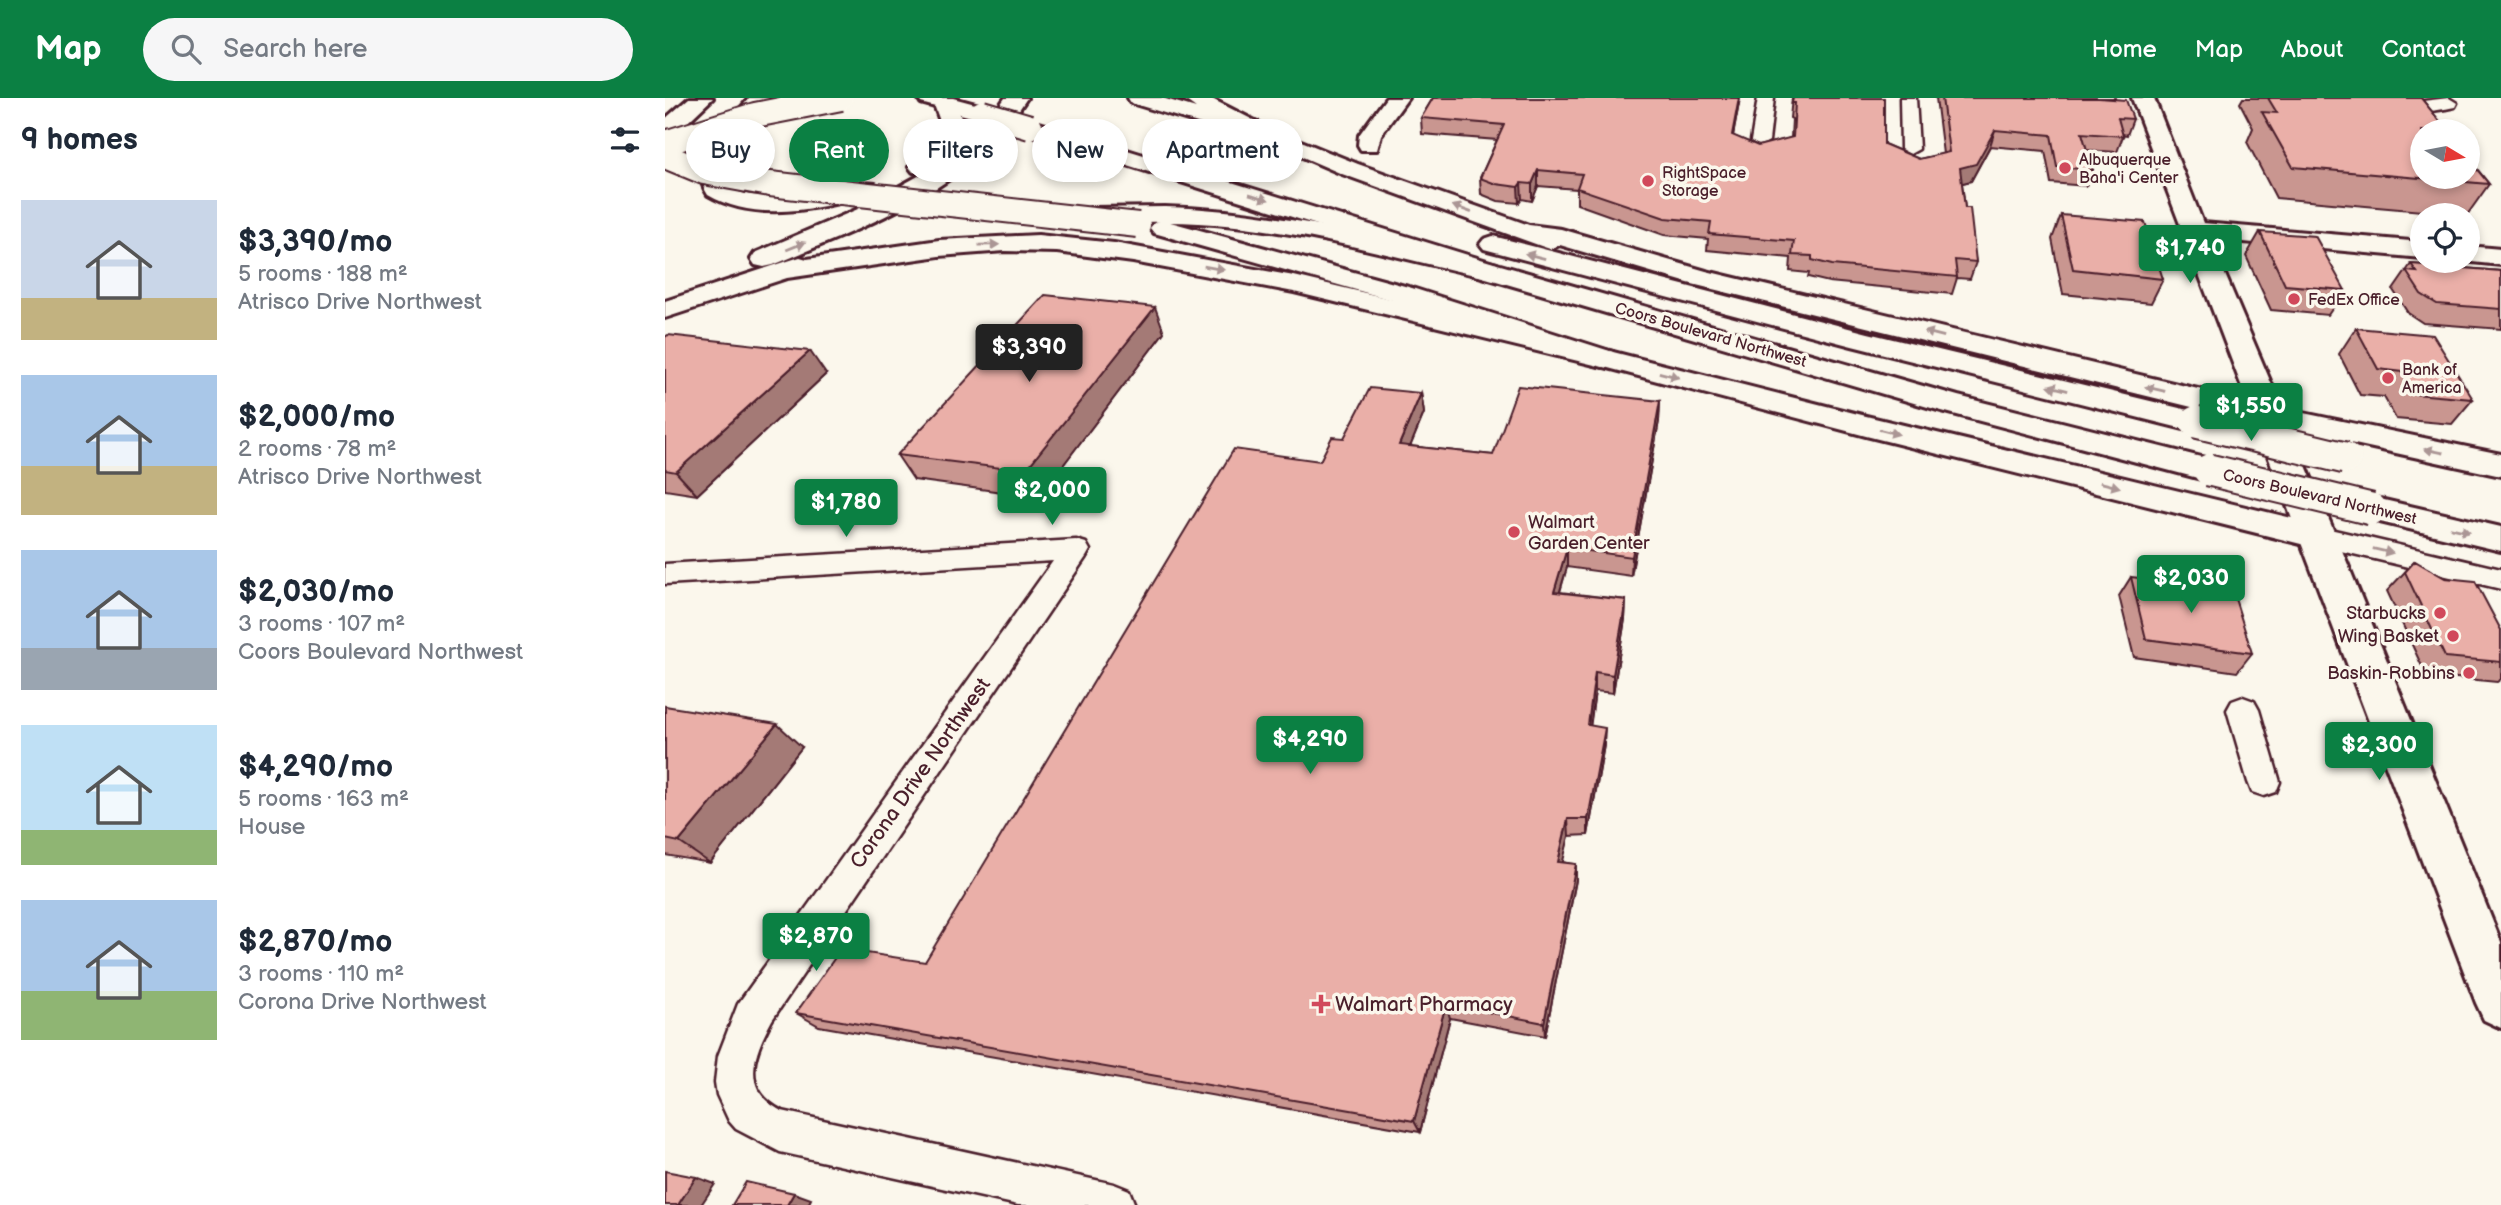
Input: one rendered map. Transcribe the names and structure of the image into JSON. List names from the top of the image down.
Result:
{
  "streets": {
    "main road": ["Coors Boulevard Northwest"],
    "street": ["Corona Drive Northwest"]
  },
  "places": {
    "other": [
      "Albuquerque Baha'i Center",
      "RightSpace Storage",
      "FedEx Office",
      "Bank of America",
      "Walmart Garden Center",
      "Starbucks",
      "Wing Basket",
      "Baskin-Robbins"
    ],
    "health": ["Walmart Pharmacy"]
  },
  "north": "right",
  "page": {
    "header": "Map",
    "search": "Search here",
    "nav": [
      "Home",
      "Map",
      "About",
      "Contact"
    ],
    "heading": "9 homes",
    "chip": [
      "Buy",
      "Rent",
      "Filters",
      "New",
      "Apartment"
    ],
    "list": [
      {
        "name": "$3,390/mo",
        "note": "5 rooms · 188 m² · Atrisco Drive Northwest"
      },
      {
        "name": "$2,000/mo",
        "note": "2 rooms · 78 m² · Atrisco Drive Northwest"
      },
      {
        "name": "$2,030/mo",
        "note": "3 rooms · 107 m² · Coors Boulevard Northwest"
      },
      {
        "name": "$4,290/mo",
        "note": "5 rooms · 163 m² · House"
      },
      {
        "name": "$2,870/mo",
        "note": "3 rooms · 110 m² · Corona Drive Northwest"
      }
    ],
    "price": [
      "$1,740",
      "$3,390",
      "$1,550",
      "$2,000",
      "$1,780",
      "$2,030",
      "$4,290",
      "$2,300",
      "$2,870"
    ]
  }
}
